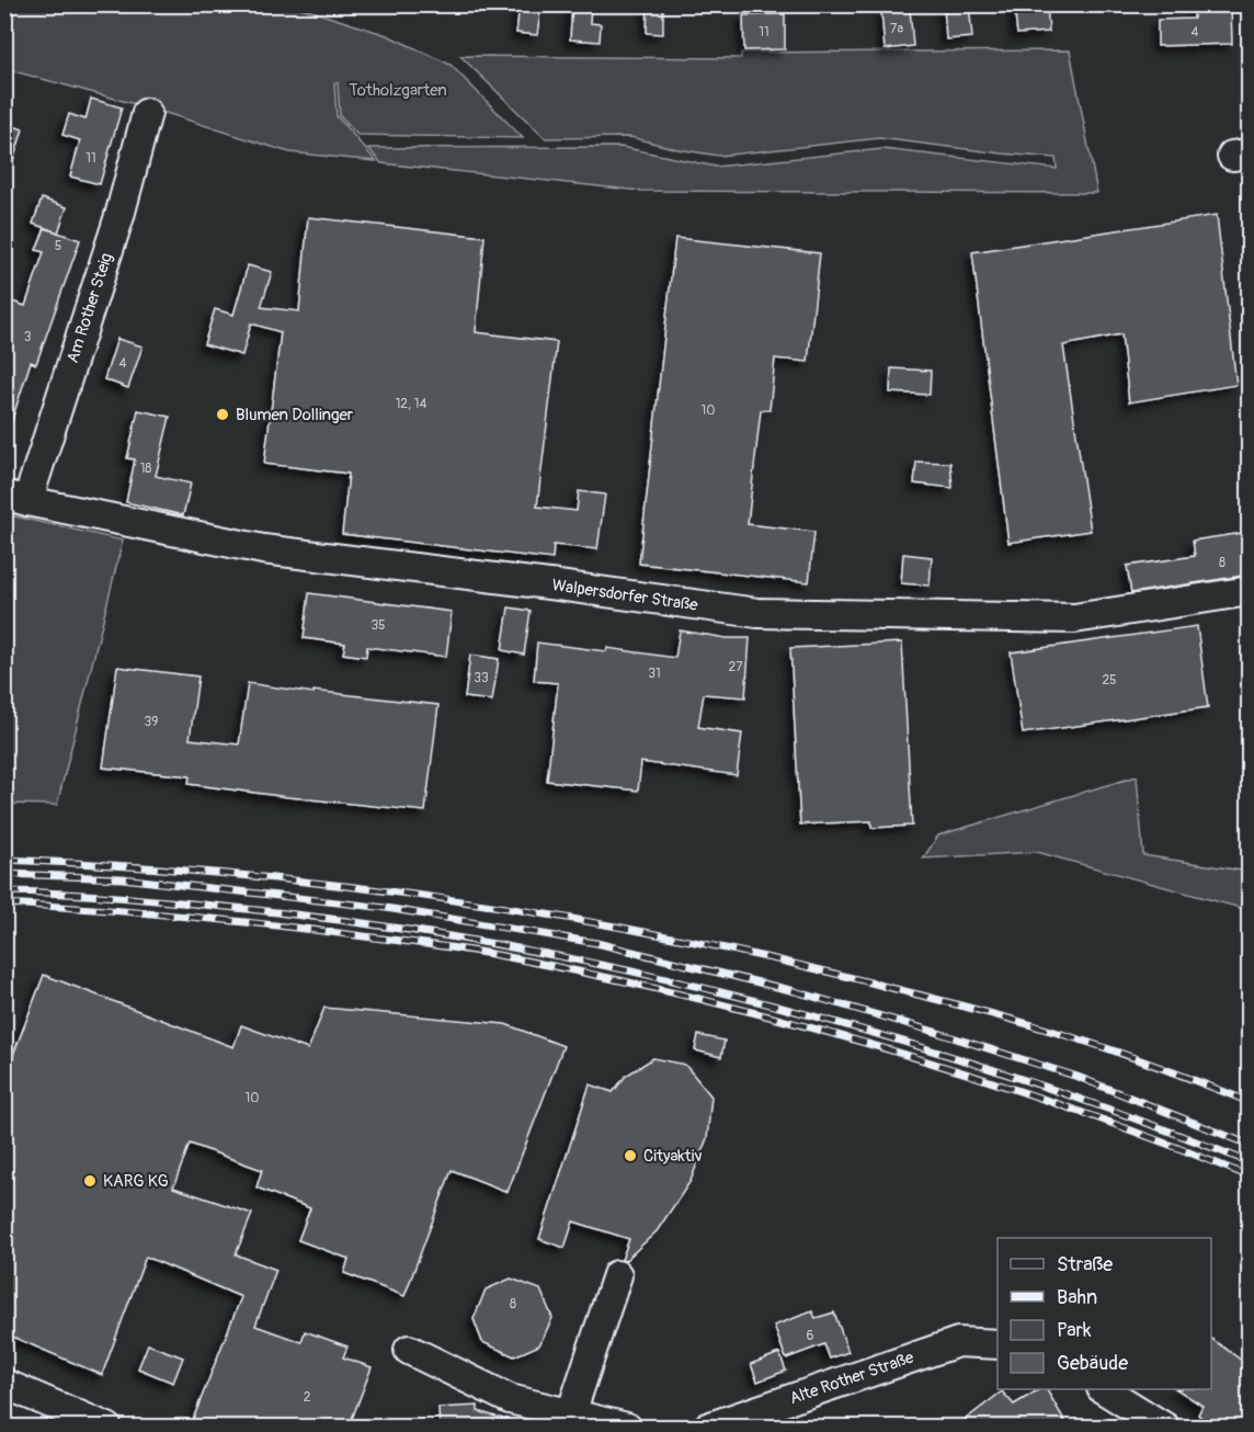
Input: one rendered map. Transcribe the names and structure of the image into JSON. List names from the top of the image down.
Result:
{
  "streets": {
    "street": ["Am Rother Steig", "Walpersdorfer Straße", "Alte Rother Straße"]
  },
  "crossings": [
    ["Am Rother Steig", "Walpersdorfer Straße"]
  ],
  "parks": ["Totholzgarten"],
  "places": ["Blumen Dollinger", "Cityaktiv", "KARG KG"],
  "house_numbers": [
    "7a",
    "11",
    "4",
    "11",
    "5",
    "3",
    "4",
    "12, 14",
    "10",
    "18",
    "8",
    "35",
    "27",
    "31",
    "33",
    "25",
    "39",
    "10",
    "8",
    "6",
    "2"
  ],
  "legend": [
    "Straße",
    "Bahn",
    "Park",
    "Gebäude"
  ]
}
